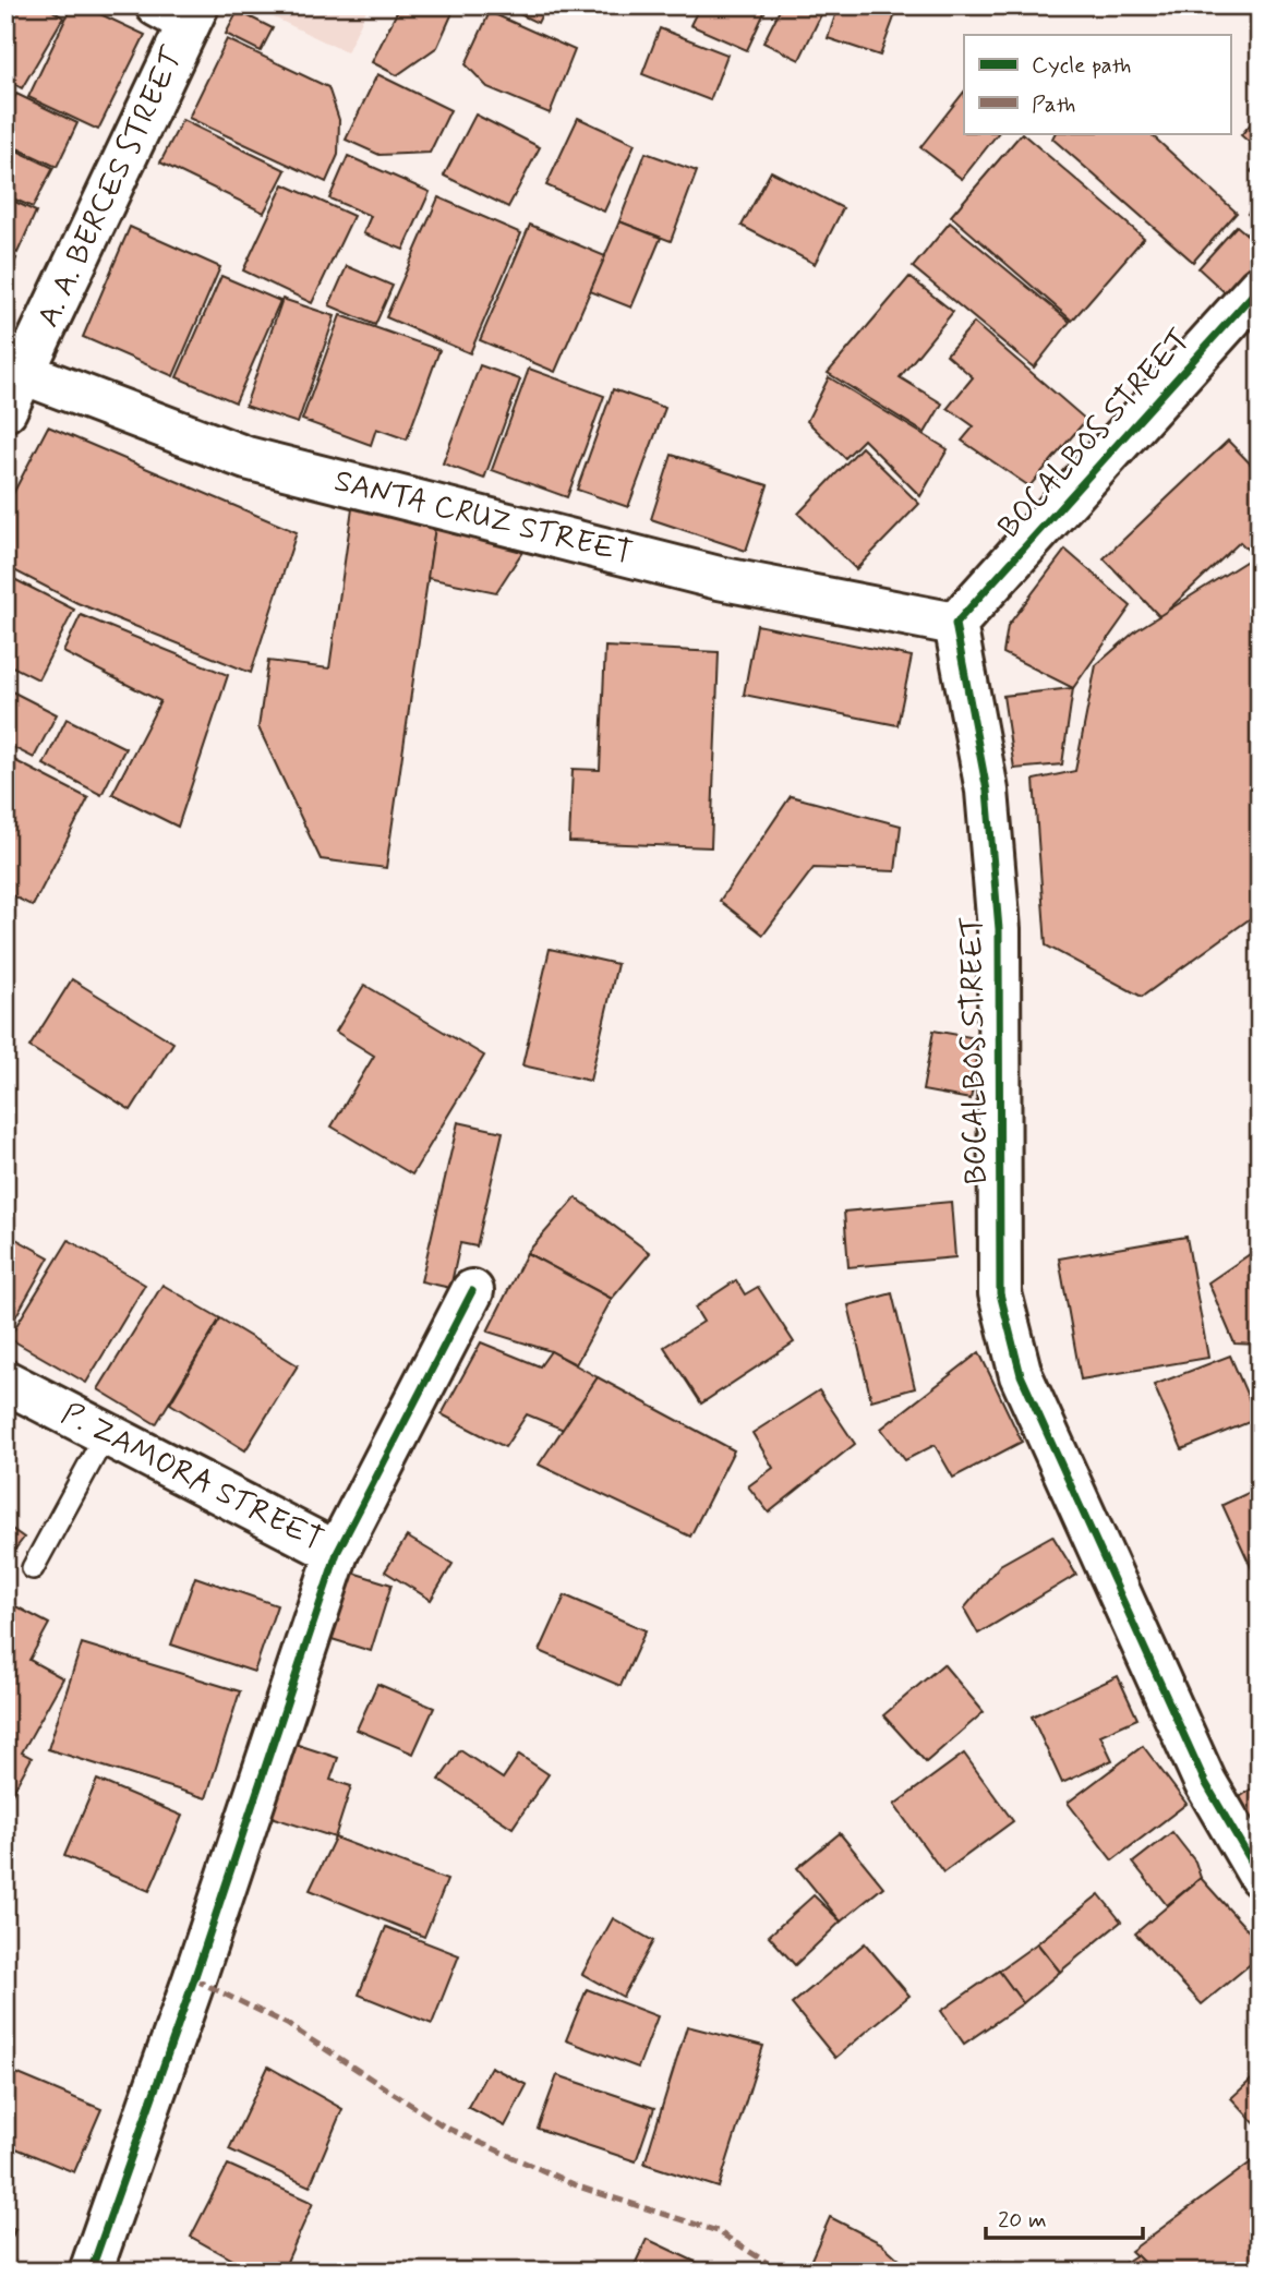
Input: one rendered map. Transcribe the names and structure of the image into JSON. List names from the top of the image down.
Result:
{
  "streets": {
    "street": [
      "A. A. BERCES STREET",
      "BOCALBOS STREET",
      "SANTA CRUZ STREET",
      "P. ZAMORA STREET"
    ]
  },
  "crossings": [
    ["A. A. BERCES STREET", "SANTA CRUZ STREET"],
    ["BOCALBOS STREET", "SANTA CRUZ STREET"]
  ],
  "legend": ["Cycle path", "Path"],
  "scale_bar": "20 m"
}
